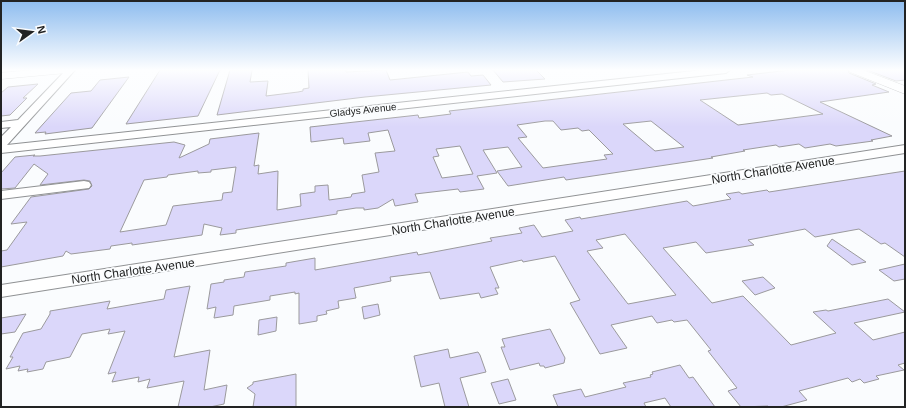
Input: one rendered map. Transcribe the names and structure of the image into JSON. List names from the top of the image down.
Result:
{
  "streets": {
    "street": ["Gladys Avenue", "North Charlotte Avenue"]
  },
  "north": "right"
}
